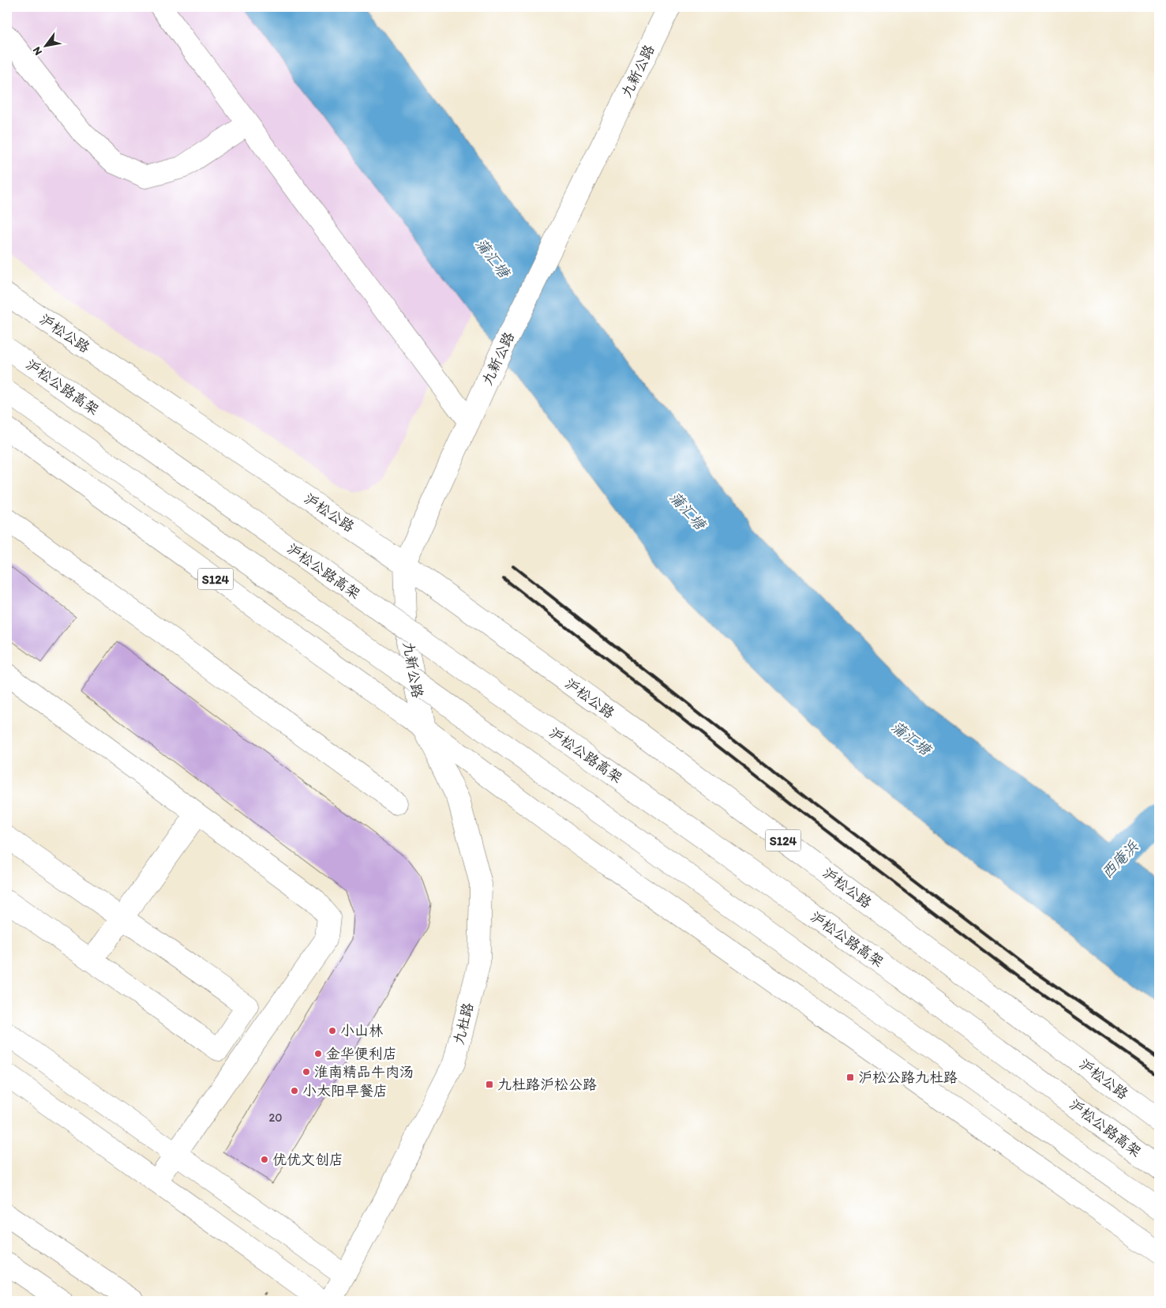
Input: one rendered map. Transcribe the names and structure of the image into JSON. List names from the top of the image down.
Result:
{
  "streets": {
    "main road": [
      "九新公路",
      "沪松公路",
      "沪松公路高架",
      "S124",
      "九杜路"
    ]
  },
  "crossings": [
    ["九新公路", "沪松公路"],
    ["九新公路", "S124"],
    ["九新公路", "九杜路"],
    ["S124", "九杜路"]
  ],
  "water": ["蒲汇塘", "西庵浜"],
  "places": {
    "other": [
      "小山林",
      "金华便利店",
      "淮南精品牛肉汤",
      "小太阳早餐店",
      "优优文创店"
    ],
    "transit": ["沪松公路九杜路", "九杜路沪松公路"]
  },
  "house_numbers": ["20"],
  "north": "bottom left"
}
